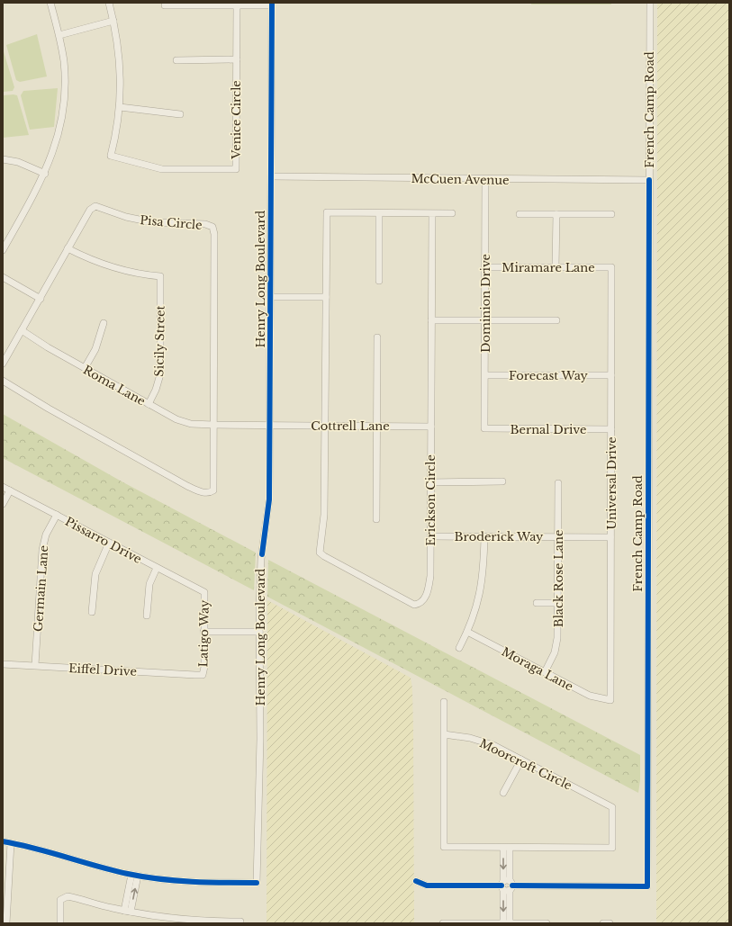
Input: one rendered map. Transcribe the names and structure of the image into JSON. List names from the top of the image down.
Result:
{
  "streets": {
    "street": [
      "French Camp Road",
      "Venice Circle",
      "McCuen Avenue",
      "Pisa Circle",
      "Miramare Lane",
      "Henry Long Boulevard",
      "Dominion Drive",
      "Sicily Street",
      "Forecast Way",
      "Roma Lane",
      "Cottrell Lane",
      "Bernal Drive",
      "Universal Drive",
      "Erickson Circle",
      "Broderick Way",
      "Pissarro Drive",
      "Black Rose Lane",
      "Germain Lane",
      "Latigo Way",
      "Moraga Lane",
      "Eiffel Drive",
      "Moorcroft Circle"
    ]
  },
  "crossings": [
    ["French Camp Road", "McCuen Avenue"],
    ["McCuen Avenue", "Henry Long Boulevard"],
    ["McCuen Avenue", "Dominion Drive"],
    ["Pisa Circle", "Sicily Street"],
    ["Pisa Circle", "Roma Lane"],
    ["Miramare Lane", "Dominion Drive"],
    ["Miramare Lane", "Universal Drive"],
    ["Henry Long Boulevard", "Cottrell Lane"],
    ["Dominion Drive", "Forecast Way"],
    ["Dominion Drive", "Bernal Drive"],
    ["Sicily Street", "Roma Lane"],
    ["Forecast Way", "Universal Drive"],
    ["Cottrell Lane", "Erickson Circle"],
    ["Bernal Drive", "Universal Drive"],
    ["Universal Drive", "Broderick Way"],
    ["Universal Drive", "Moraga Lane"],
    ["Erickson Circle", "Broderick Way"],
    ["Broderick Way", "Black Rose Lane"],
    ["Pissarro Drive", "Germain Lane"],
    ["Pissarro Drive", "Latigo Way"],
    ["Black Rose Lane", "Moraga Lane"],
    ["Germain Lane", "Eiffel Drive"],
    ["Latigo Way", "Eiffel Drive"]
  ]
}
